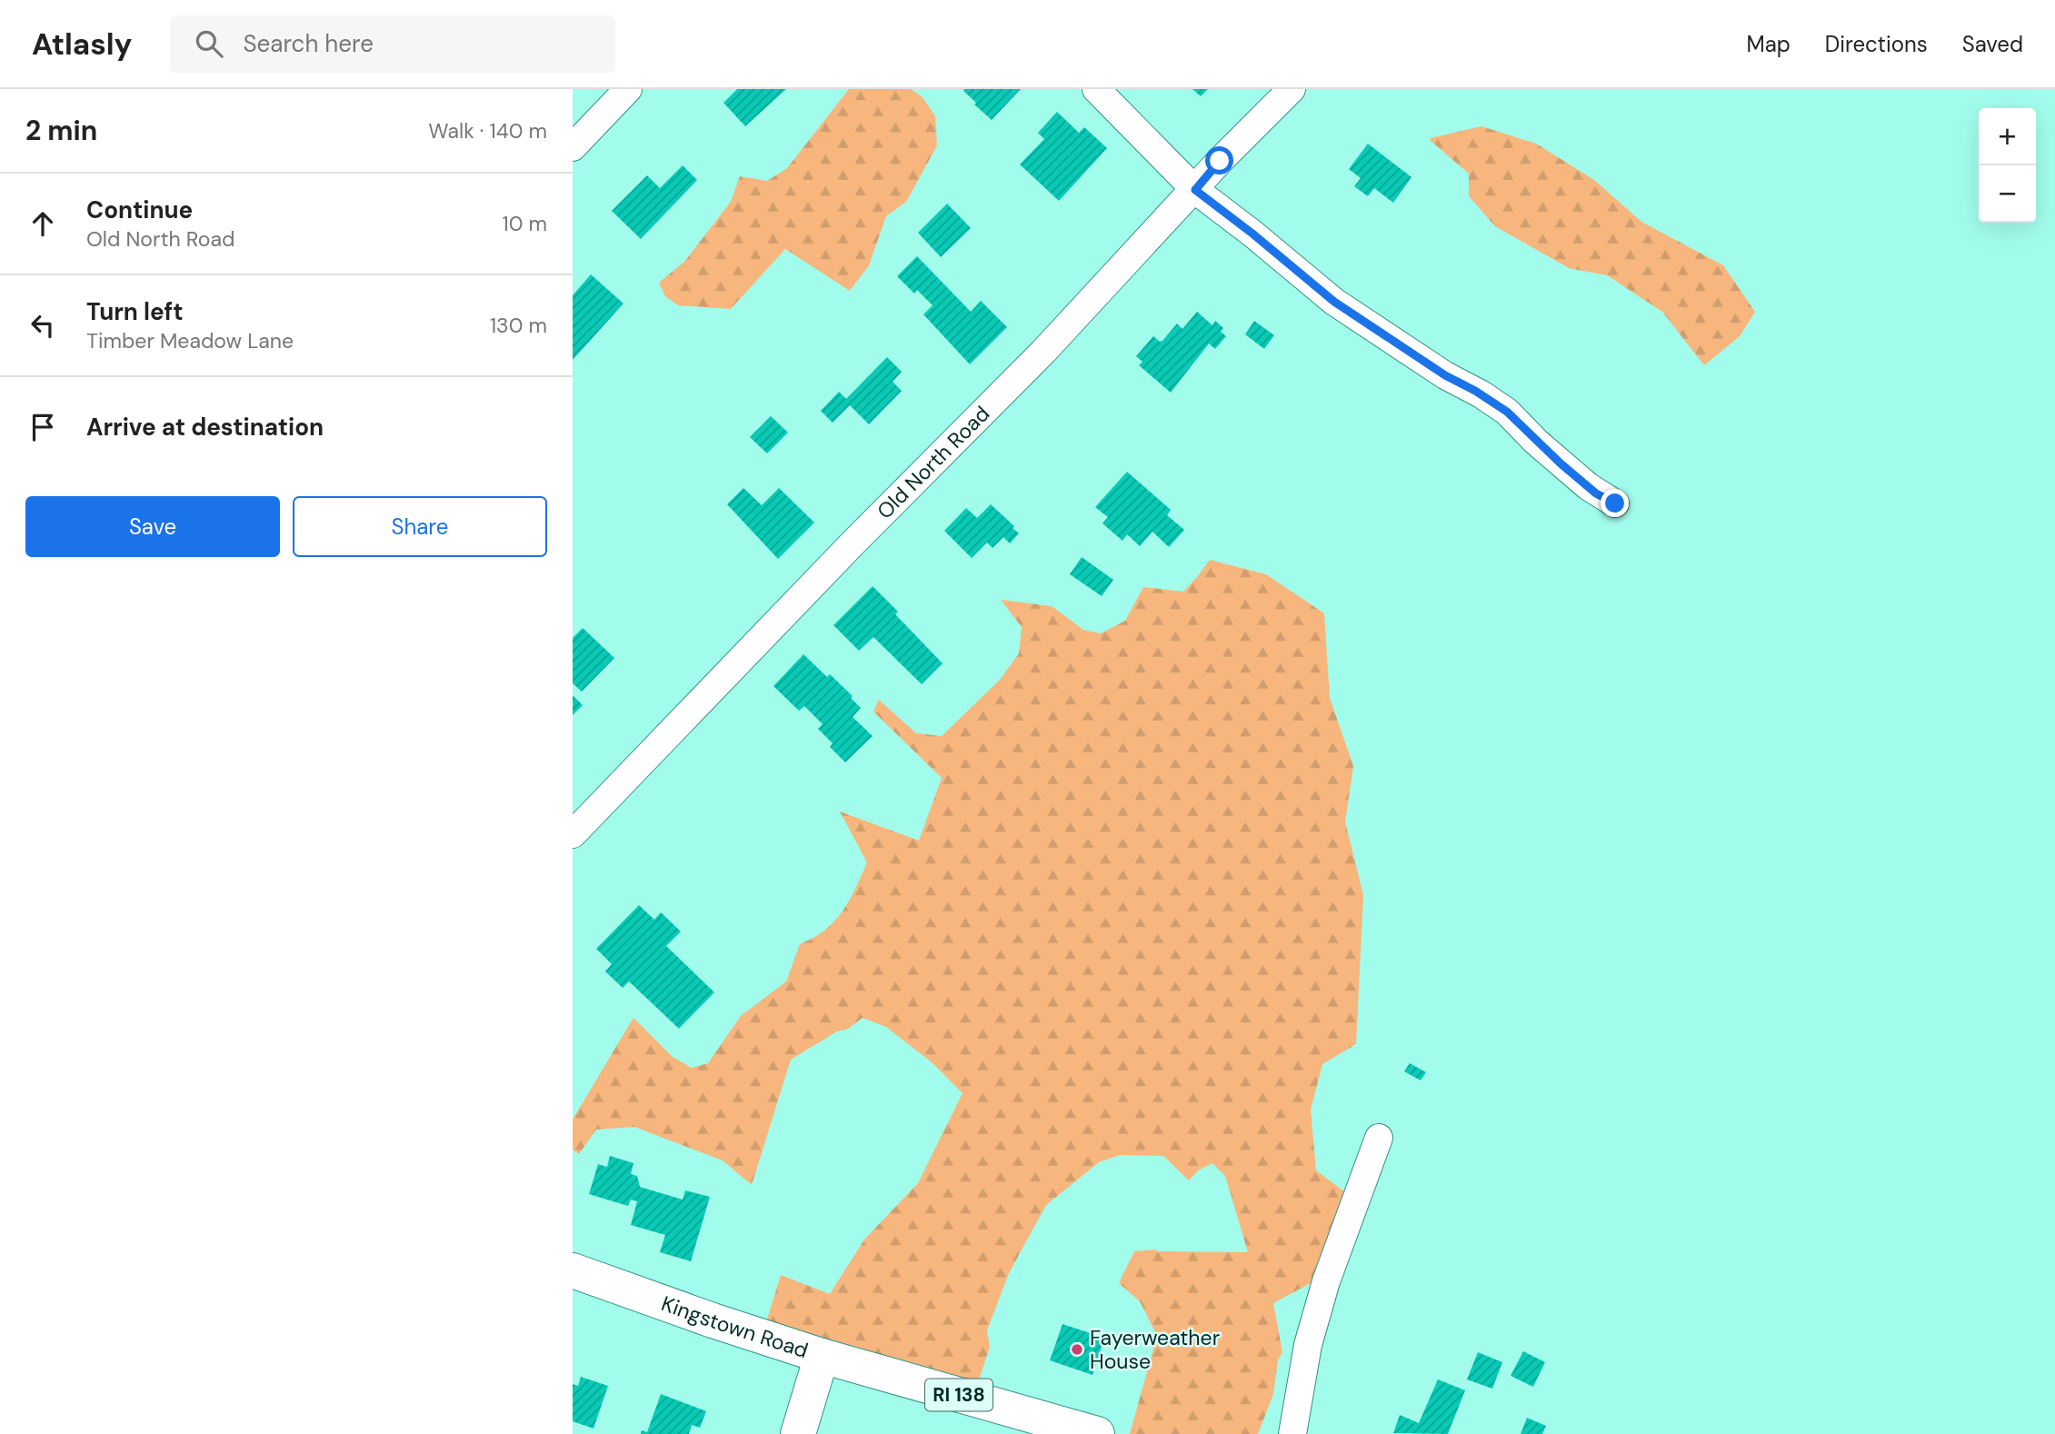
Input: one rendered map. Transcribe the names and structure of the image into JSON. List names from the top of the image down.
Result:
{
  "streets": {
    "main road": ["Kingstown Road", "RI 138"],
    "street": ["Old North Road"]
  },
  "crossings": [
    ["Kingstown Road", "RI 138"]
  ],
  "places": ["Fayerweather House"],
  "page": {
    "header": "Atlasly",
    "search": "Search here",
    "nav": ["Map", "Directions", "Saved"],
    "heading": ["2 min", "Walk · 140 m"],
    "map_buttons": ["+", "−"],
    "list": [
      ["Continue", "Old North Road", "10 m"],
      ["Turn left", "Timber Meadow Lane", "130 m"],
      "Arrive at destination"
    ],
    "buttons": ["Save", "Share"]
  }
}
